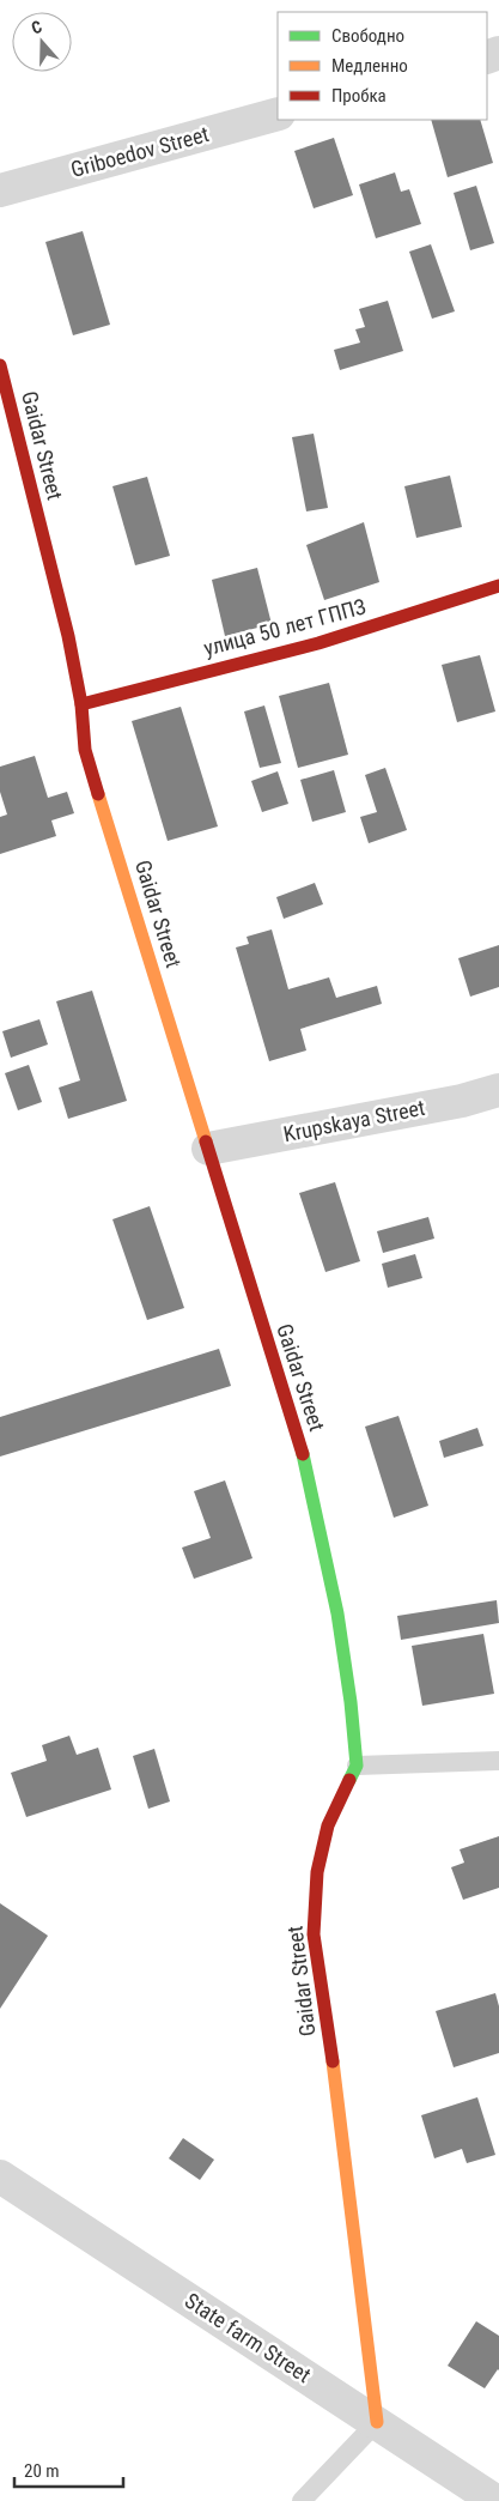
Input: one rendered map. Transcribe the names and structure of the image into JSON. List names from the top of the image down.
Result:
{
  "streets": {
    "street": [
      "Griboedov Street",
      "Gaidar Street",
      "улица 50 лет ГППЗ",
      "Krupskaya Street",
      "State farm Street"
    ]
  },
  "crossings": [
    ["Gaidar Street", "улица 50 лет ГППЗ"],
    ["Gaidar Street", "Krupskaya Street"],
    ["Gaidar Street", "State farm Street"]
  ],
  "legend": ["Свободно", "Медленно", "Пробка"],
  "scale_bar": "20 m",
  "north": "top"
}
